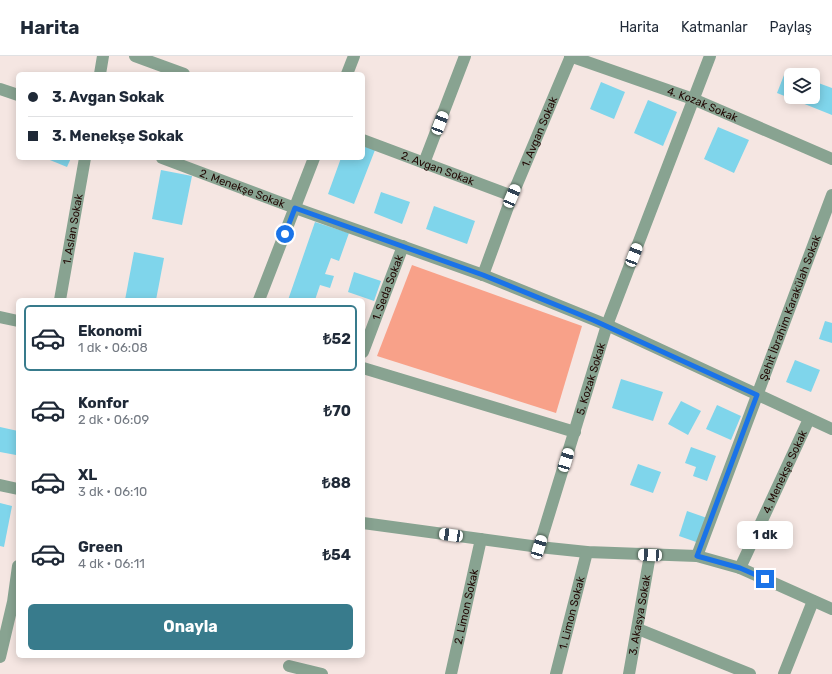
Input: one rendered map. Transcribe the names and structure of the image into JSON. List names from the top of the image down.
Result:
{
  "streets": {
    "street": [
      "4. Kozak Sokak",
      "1. Avgan Sokak",
      "2. Avgan Sokak",
      "2. Menekşe Sokak",
      "1. Aslan Sokak",
      "1. Seda Sokak",
      "Şehit İbrahim Karakülah Sokak",
      "5. Kozak Sokak",
      "4. Menekşe Sokak",
      "2. Limon Sokak",
      "1. Limon Sokak",
      "3. Akasya Sokak"
    ]
  },
  "crossings": [
    ["4. Kozak Sokak", "1. Avgan Sokak"],
    ["4. Kozak Sokak", "5. Kozak Sokak"],
    ["1. Avgan Sokak", "2. Avgan Sokak"],
    ["1. Avgan Sokak", "2. Menekşe Sokak"],
    ["2. Menekşe Sokak", "1. Seda Sokak"],
    ["2. Menekşe Sokak", "Şehit İbrahim Karakülah Sokak"],
    ["2. Menekşe Sokak", "5. Kozak Sokak"],
    ["2. Menekşe Sokak", "4. Menekşe Sokak"]
  ],
  "page": {
    "header": "Harita",
    "nav": ["Harita", "Katmanlar", "Paylaş"],
    "banner": ["3. Avgan Sokak", "3. Menekşe Sokak"],
    "list": [
      {
        "name": "Ekonomi",
        "note": "1 dk · 06:08",
        "value": "₺52"
      },
      {
        "name": "Konfor",
        "note": "2 dk · 06:09",
        "value": "₺70"
      },
      {
        "name": "XL",
        "note": "3 dk · 06:10",
        "value": "₺88"
      },
      {
        "name": "Green",
        "note": "4 dk · 06:11",
        "value": "₺54"
      }
    ],
    "bubble": "1 dk",
    "buttons": "Onayla"
  }
}
